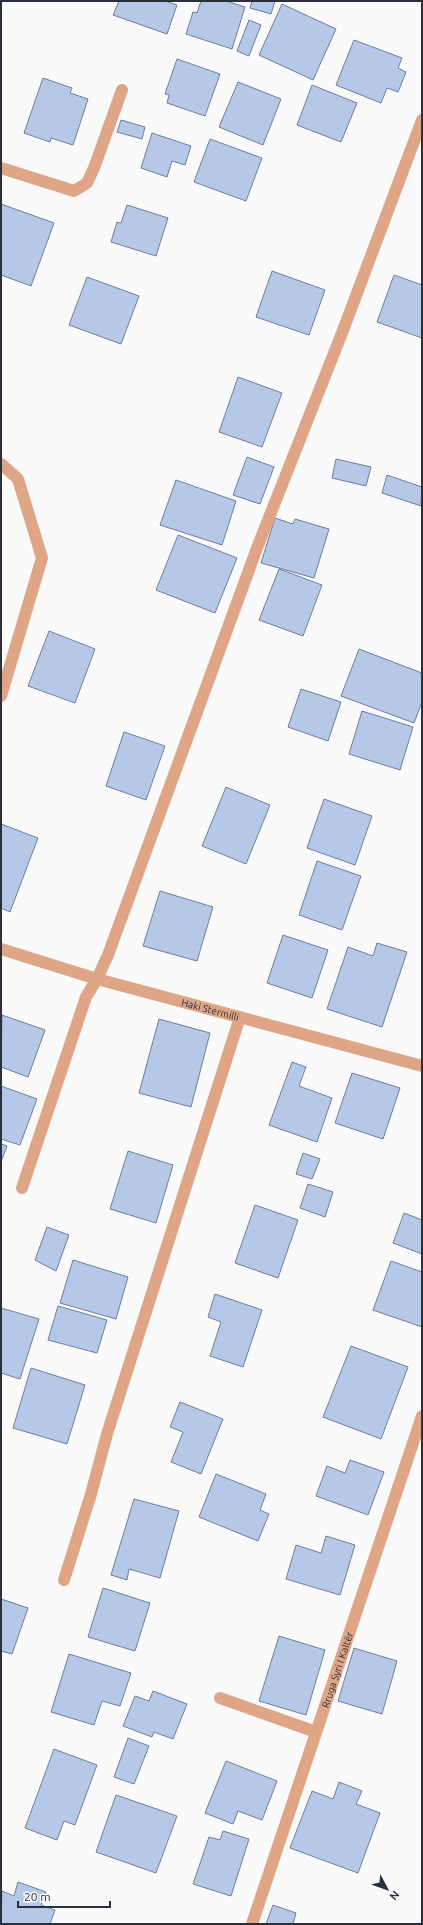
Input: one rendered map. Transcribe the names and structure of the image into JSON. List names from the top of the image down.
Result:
{
  "streets": {
    "street": ["Haki Stermilli", "Rruga Syri I Kaltër"]
  },
  "scale_bar": "20 m",
  "north": "bottom right"
}
